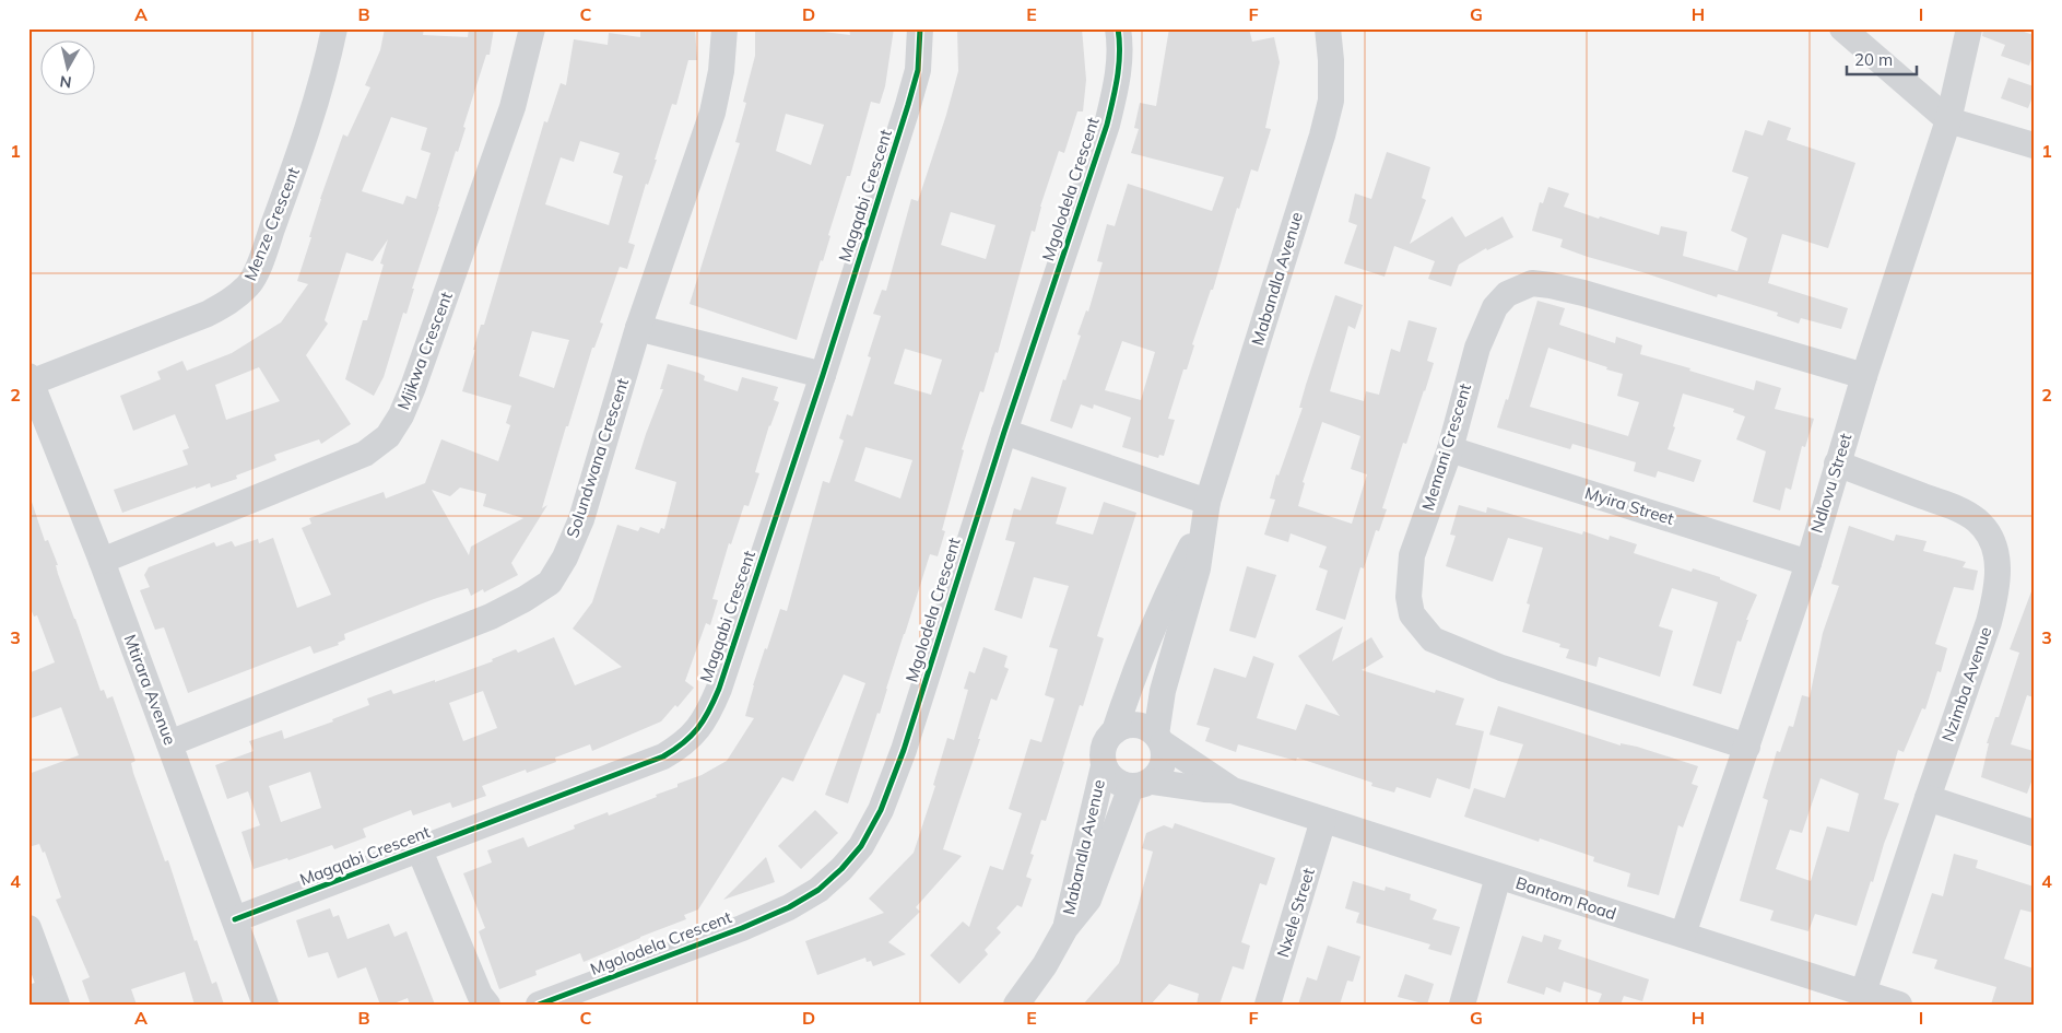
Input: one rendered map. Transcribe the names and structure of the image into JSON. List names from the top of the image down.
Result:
{
  "streets": {
    "street": [
      "Mgolodela Crescent",
      "Magqabi Crescent",
      "Menze Crescent",
      "Mabandla Avenue",
      "Mjikwa Crescent",
      "Memani Crescent",
      "Solundwana Crescent",
      "Ndlovu Street",
      "Myira Street",
      "Nzimba Avenue",
      "Mtirara Avenue",
      "Bantom Road",
      "Nxele Street"
    ]
  },
  "crossings": [
    ["Magqabi Crescent", "Mtirara Avenue"],
    ["Menze Crescent", "Mtirara Avenue"],
    ["Mabandla Avenue", "Bantom Road"],
    ["Mjikwa Crescent", "Mtirara Avenue"],
    ["Memani Crescent", "Ndlovu Street"],
    ["Memani Crescent", "Myira Street"],
    ["Solundwana Crescent", "Mtirara Avenue"],
    ["Ndlovu Street", "Myira Street"],
    ["Ndlovu Street", "Nzimba Avenue"],
    ["Ndlovu Street", "Bantom Road"],
    ["Nzimba Avenue", "Bantom Road"],
    ["Bantom Road", "Nxele Street"]
  ],
  "scale_bar": "20 m",
  "north": "bottom",
  "grid": {
    "columns": [
      "A",
      "B",
      "C",
      "D",
      "E",
      "F",
      "G",
      "H",
      "I"
    ],
    "rows": [
      "1",
      "2",
      "3",
      "4"
    ]
  }
}
